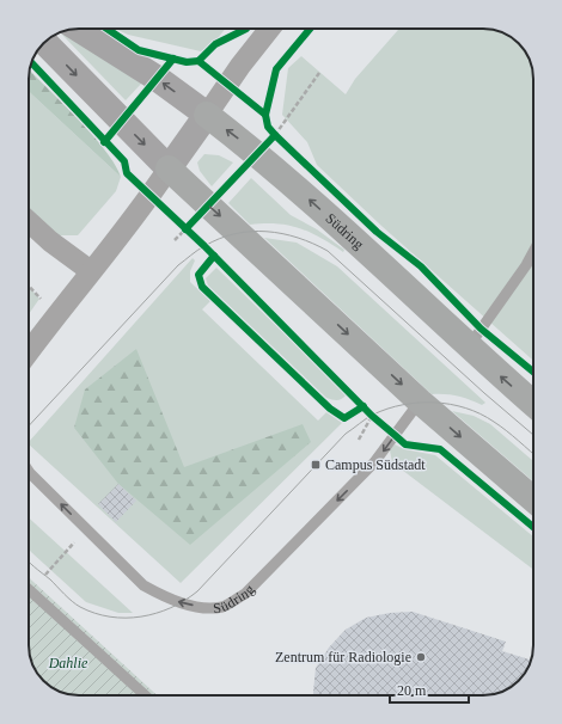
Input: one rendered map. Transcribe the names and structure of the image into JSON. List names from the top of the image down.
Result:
{
  "streets": {
    "main road": ["Südring"]
  },
  "parks": ["Dahlie"],
  "places": {
    "transit": ["Campus Südstadt"],
    "other": ["Zentrum für Radiologie"]
  },
  "scale_bar": "20 m"
}
